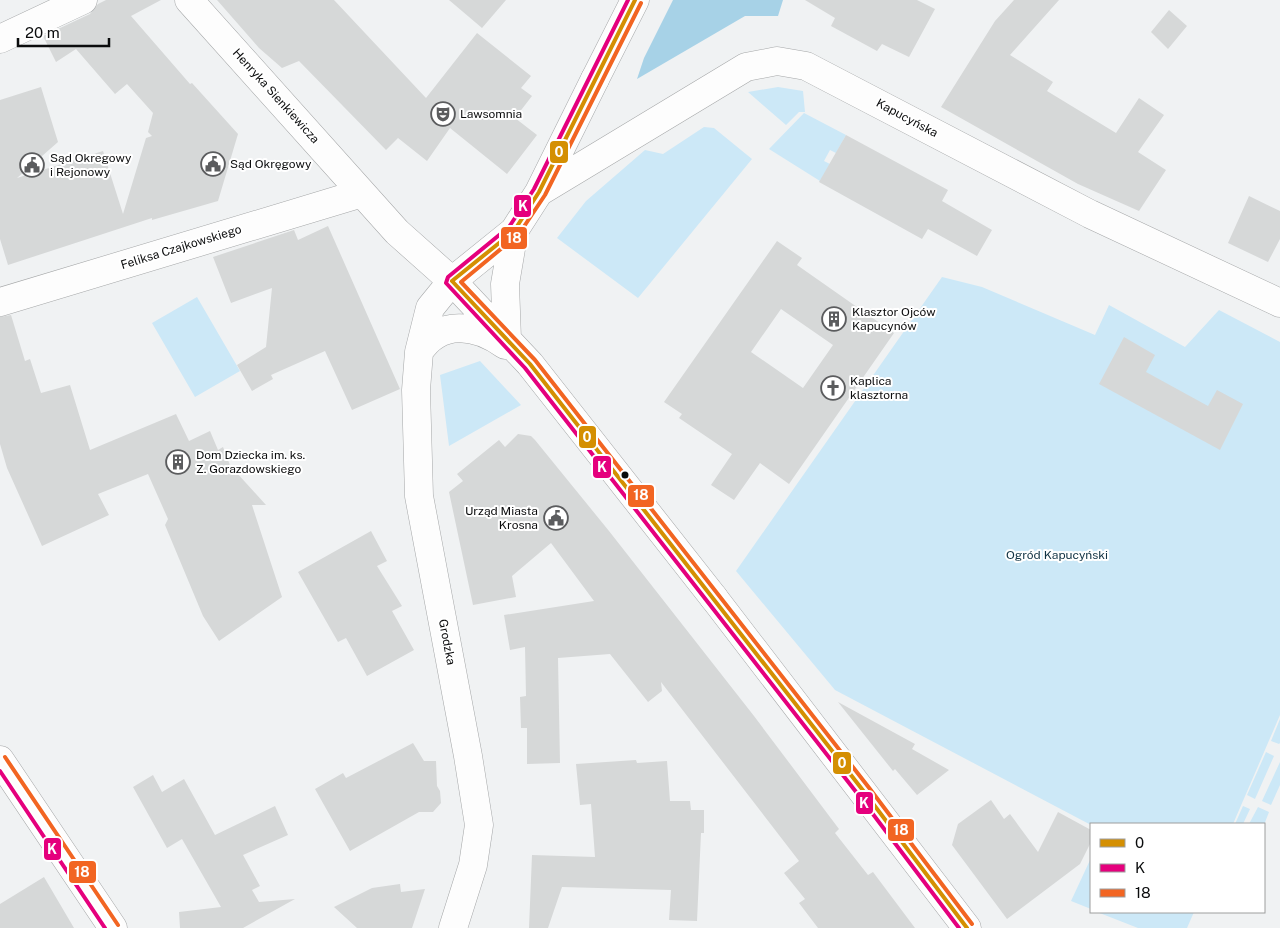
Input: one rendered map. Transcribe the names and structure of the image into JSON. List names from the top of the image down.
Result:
{
  "streets": {
    "street": [
      "Henryka Sienkiewicza",
      "Kapucyńska",
      "Feliksa Czajkowskiego",
      "Grodzka"
    ]
  },
  "crossings": [
    ["Henryka Sienkiewicza", "Feliksa Czajkowskiego"],
    ["Henryka Sienkiewicza", "Grodzka"]
  ],
  "parks": ["Ogród Kapucyński"],
  "places": {
    "theatre": ["Lawsomnia"],
    "public building": ["Sąd Okręgowy", "Sąd Okregowy i Rejonowy", "Urząd Miasta Krosna"],
    "building": ["Klasztor Ojców Kapucynów", "Dom Dziecka im. ks. Z. Gorazdowskiego"],
    "church": ["Kaplica klasztorna"]
  },
  "lines": ["transit line 0", "transit line K", "transit line 18"],
  "legend": ["0", "K", "18"],
  "scale_bar": "20 m"
}
